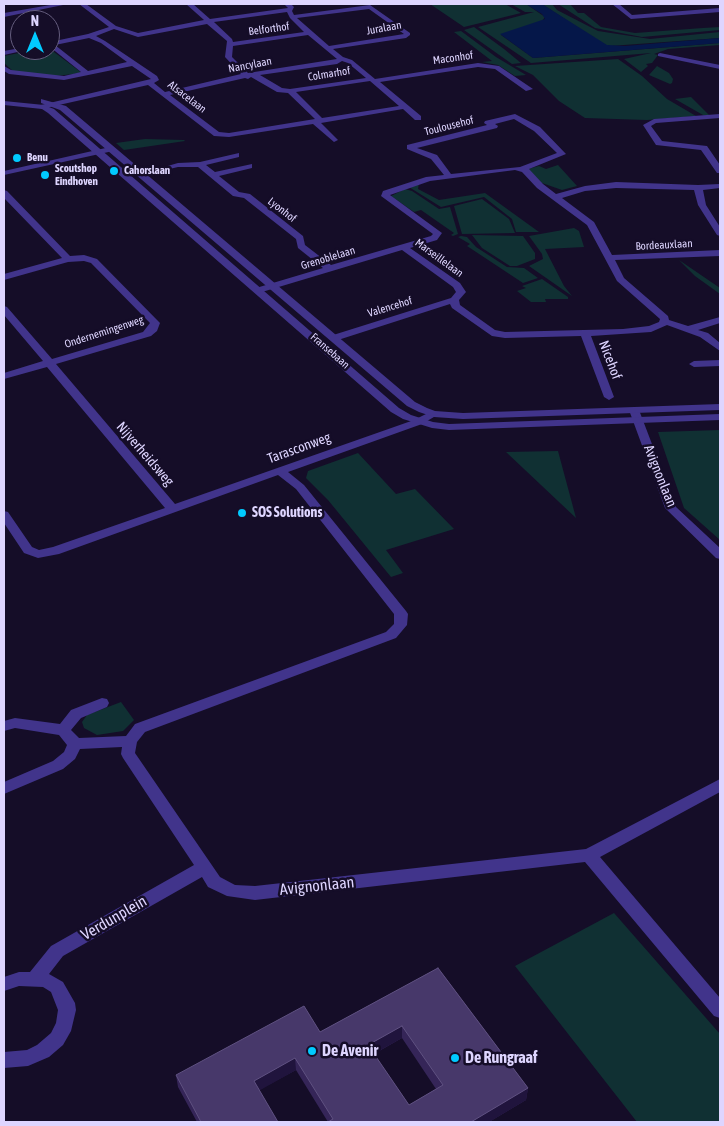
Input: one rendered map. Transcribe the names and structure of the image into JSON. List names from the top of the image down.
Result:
{
  "streets": {
    "street": [
      "Juralaan",
      "Belforthof",
      "Maconhof",
      "Nancylaan",
      "Colmarhof",
      "Alsacelaan",
      "Toulousehof",
      "Lyonhof",
      "Bordeauxlaan",
      "Grenoblelaan",
      "Marseillelaan",
      "Valencehof",
      "Ondernemingenweg",
      "Fransebaan",
      "Nicehof",
      "Tarasconweg",
      "Nijverheidsweg",
      "Avignonlaan",
      "Verdunplein"
    ]
  },
  "crossings": [
    ["Belforthof", "Nancylaan"],
    ["Belforthof", "Colmarhof"],
    ["Maconhof", "Colmarhof"],
    ["Nancylaan", "Colmarhof"],
    ["Nancylaan", "Alsacelaan"],
    ["Colmarhof", "Alsacelaan"],
    ["Alsacelaan", "Fransebaan"],
    ["Toulousehof", "Marseillelaan"],
    ["Lyonhof", "Grenoblelaan"],
    ["Grenoblelaan", "Marseillelaan"],
    ["Grenoblelaan", "Fransebaan"],
    ["Marseillelaan", "Valencehof"],
    ["Marseillelaan", "Nicehof"],
    ["Valencehof", "Fransebaan"],
    ["Ondernemingenweg", "Nijverheidsweg"],
    ["Fransebaan", "Tarasconweg"],
    ["Fransebaan", "Avignonlaan"],
    ["Tarasconweg", "Nijverheidsweg"],
    ["Avignonlaan", "Verdunplein"]
  ],
  "places": [
    "Benu",
    "Cahorslaan",
    "Scoutshop Eindhoven",
    "SOS Solutions",
    "De Avenir",
    "De Rungraaf"
  ],
  "north": "top"
}
